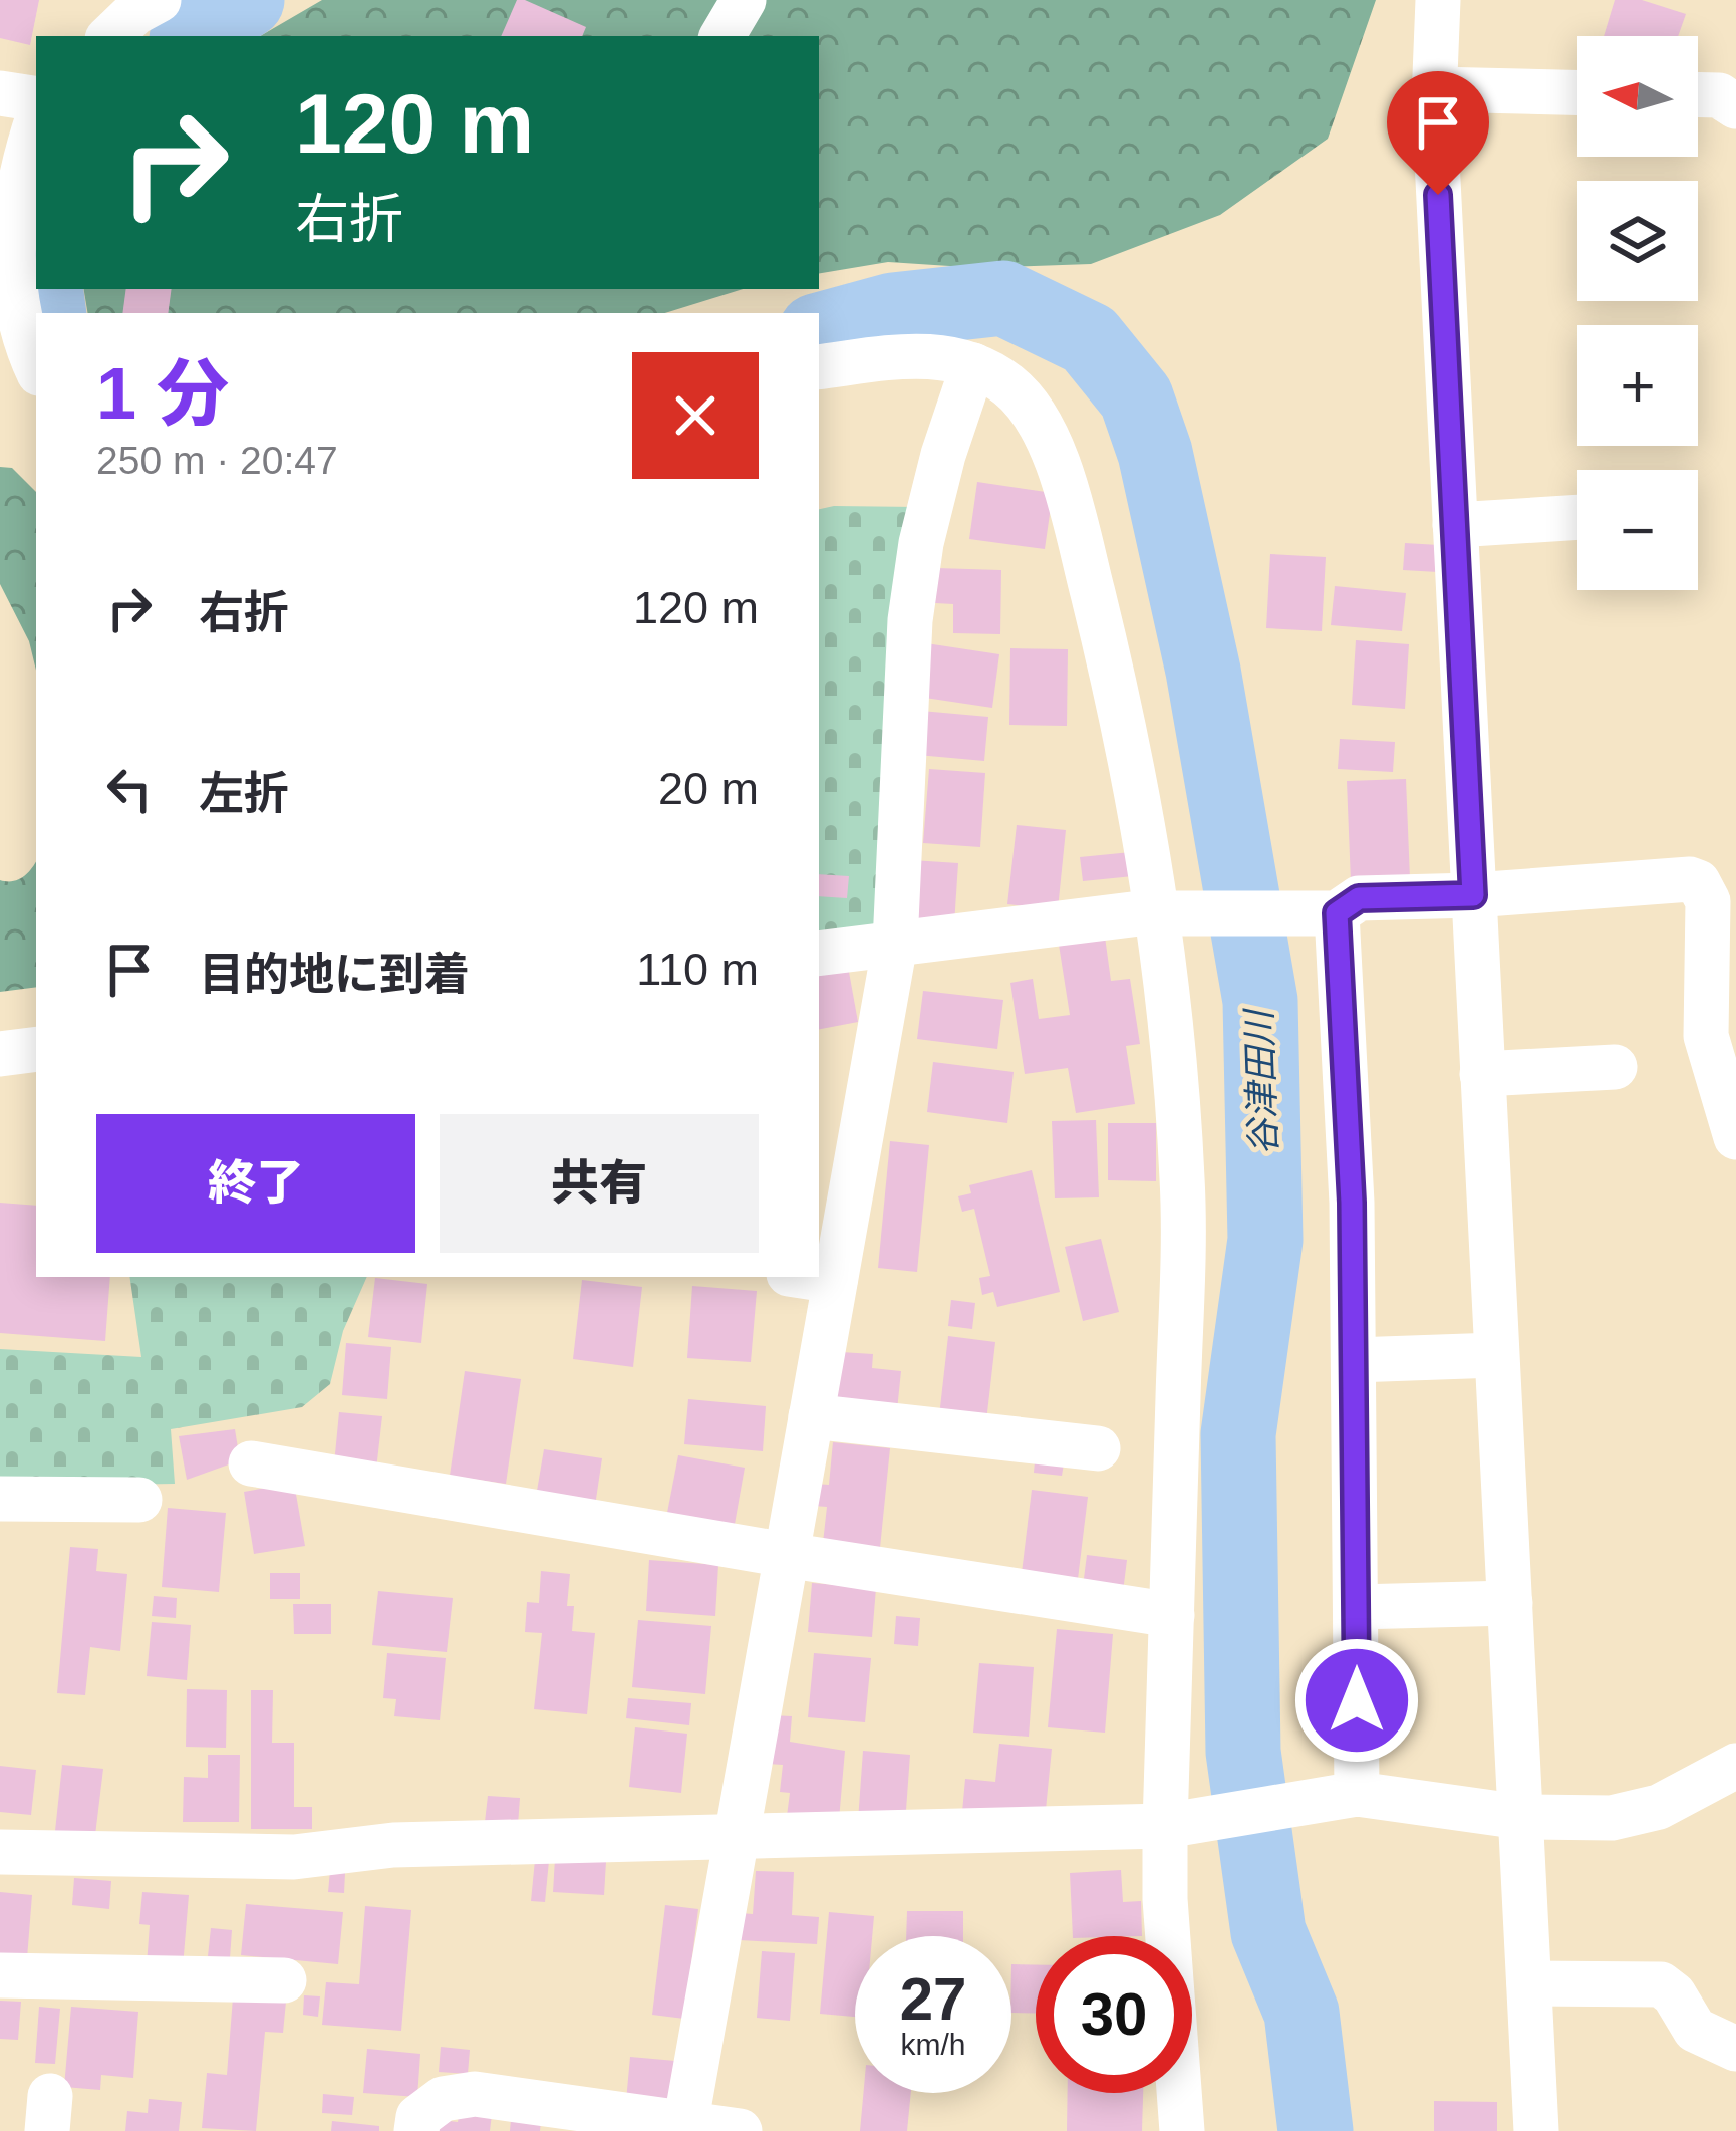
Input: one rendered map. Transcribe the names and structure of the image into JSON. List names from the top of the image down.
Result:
{
  "water": ["谷津田川"],
  "north": "left",
  "page": {
    "map_buttons": ["+", "−"],
    "turn": ["120 m", "右折"],
    "heading": ["1 分", "250 m · 20:47"],
    "list": [
      {
        "name": "右折",
        "value": "120 m"
      },
      {
        "name": "左折",
        "value": "20 m"
      },
      {
        "name": "目的地に到着",
        "value": "110 m"
      }
    ],
    "buttons": ["終了", "共有"],
    "speed": "27 km/h",
    "limit": "30"
  }
}
